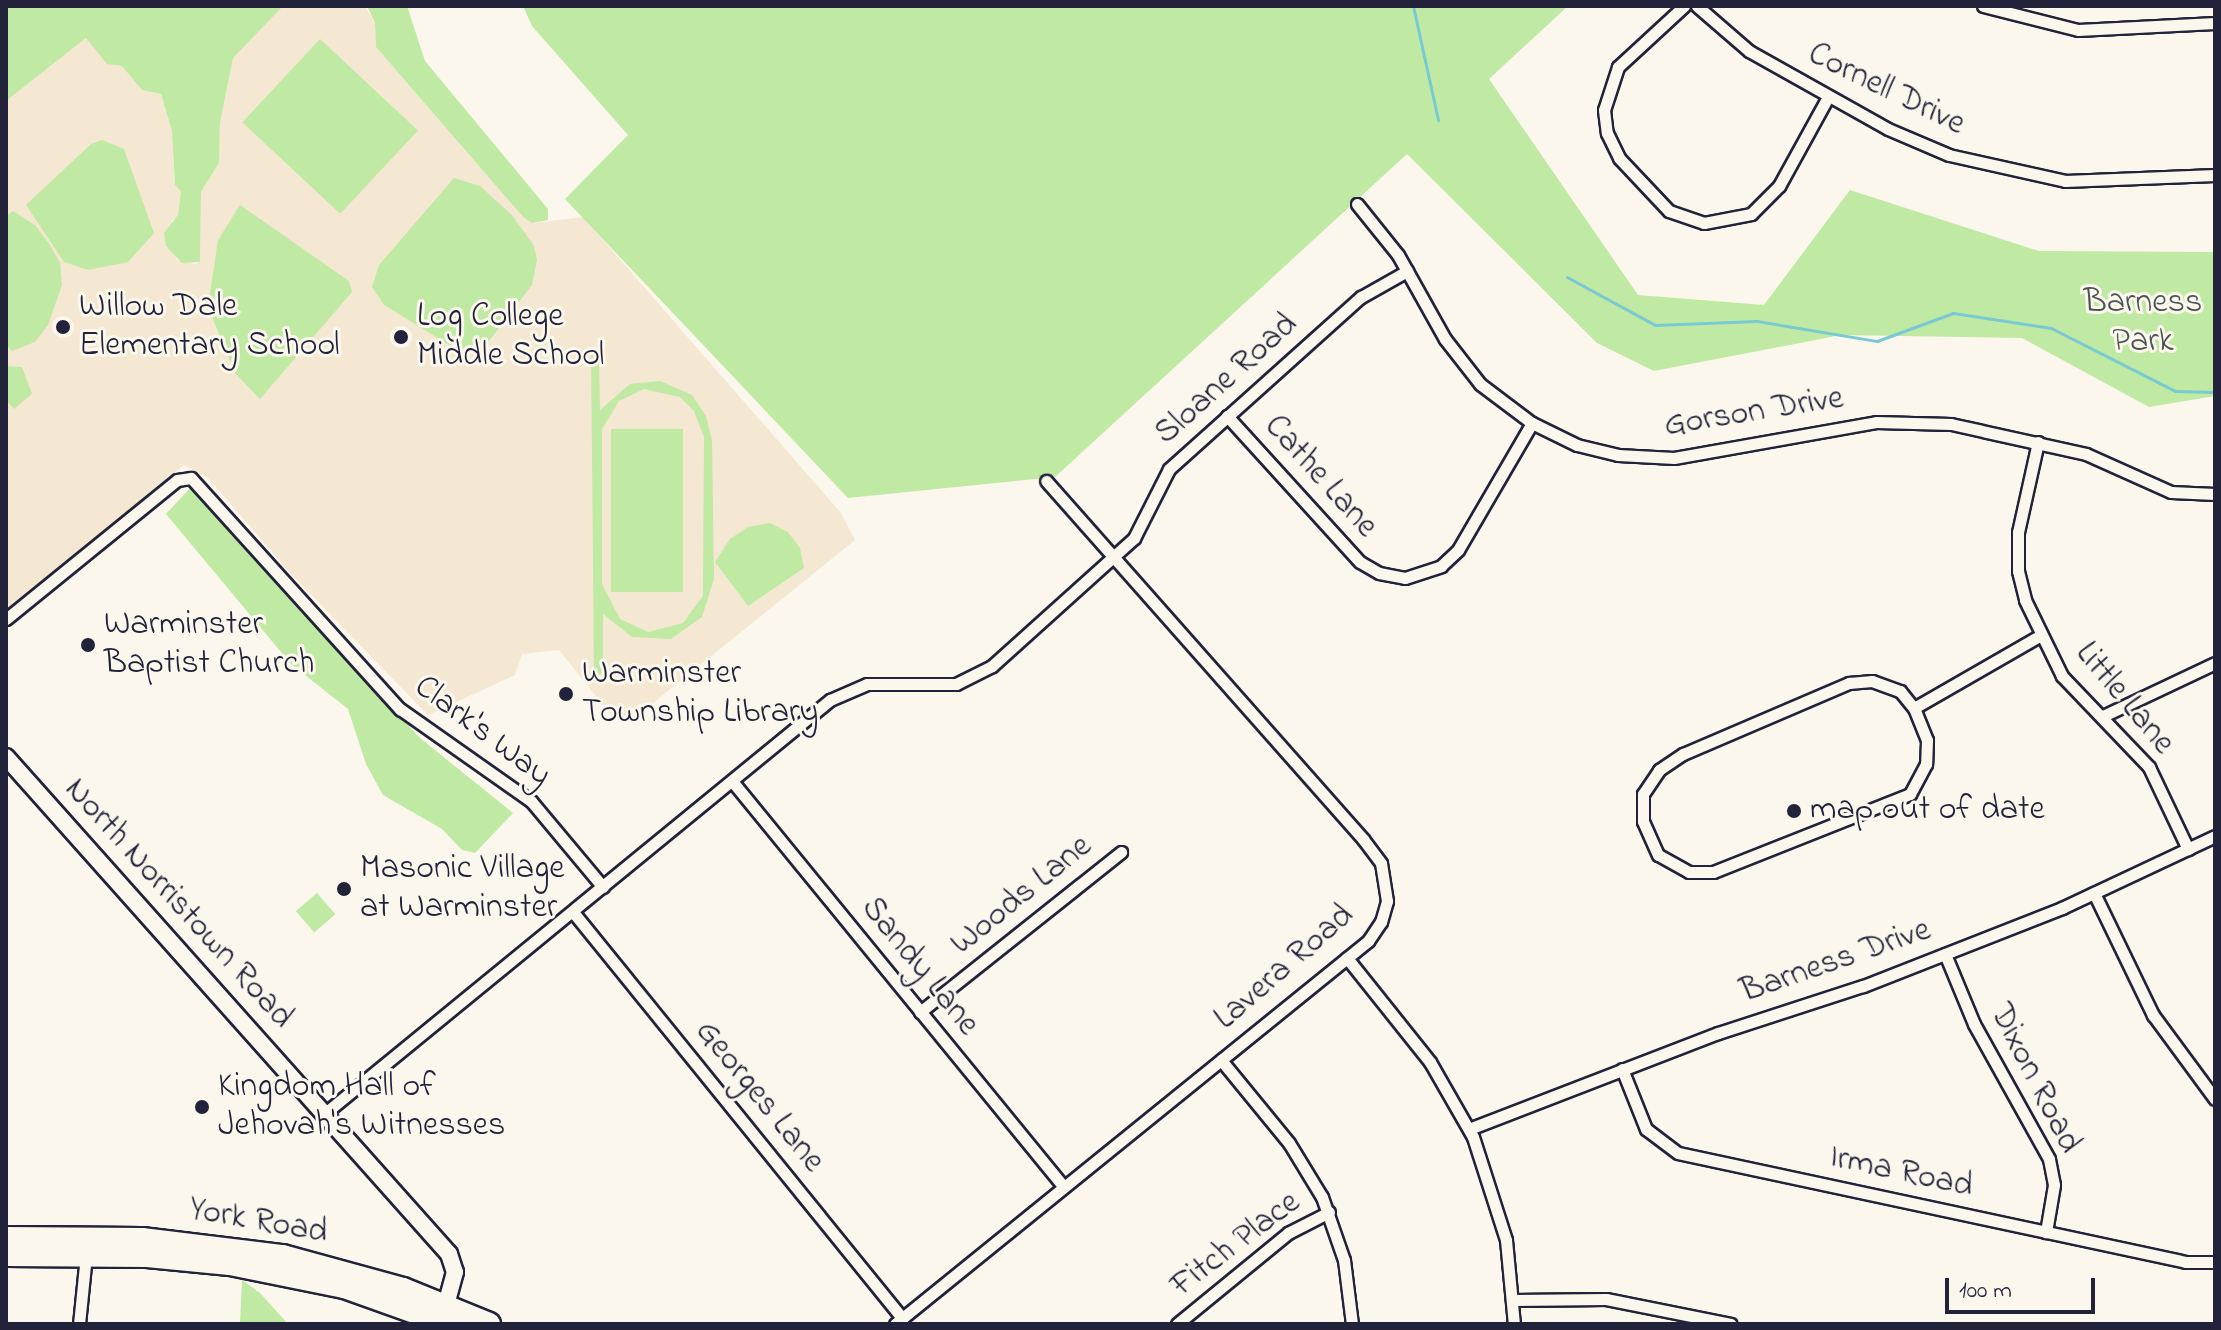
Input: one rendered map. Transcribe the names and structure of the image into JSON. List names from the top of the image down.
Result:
{
  "streets": {
    "highway": ["York Road"],
    "street": [
      "Cornell Drive",
      "Sloane Road",
      "Gorson Drive",
      "Cathe Lane",
      "Little Lane",
      "Clark's Way",
      "Woods Lane",
      "North Norristown Road",
      "Barness Drive",
      "Sandy Lane",
      "Lavera Road",
      "Dixon Road",
      "Georges Lane",
      "Irma Road",
      "Fitch Place"
    ]
  },
  "crossings": [
    ["Sloane Road", "Gorson Drive"],
    ["Sloane Road", "Cathe Lane"],
    ["Sloane Road", "Clark's Way"],
    ["Sloane Road", "North Norristown Road"],
    ["Sloane Road", "Sandy Lane"],
    ["Sloane Road", "Lavera Road"],
    ["Sloane Road", "Georges Lane"],
    ["Gorson Drive", "Cathe Lane"],
    ["Gorson Drive", "Little Lane"],
    ["Little Lane", "Barness Drive"],
    ["Woods Lane", "Sandy Lane"],
    ["North Norristown Road", "York Road"],
    ["Barness Drive", "Dixon Road"],
    ["Barness Drive", "Irma Road"],
    ["Sandy Lane", "Lavera Road"],
    ["Lavera Road", "Georges Lane"],
    ["Dixon Road", "Irma Road"]
  ],
  "parks": ["Barness Park"],
  "places": [
    "Willow Dale Elementary School",
    "Log College Middle School",
    "Warminster Baptist Church",
    "Warminster Township Library",
    "map out of date",
    "Masonic Village at Warminster",
    "Kingdom Hall of Jehovah's Witnesses"
  ],
  "scale_bar": "100 m"
}
